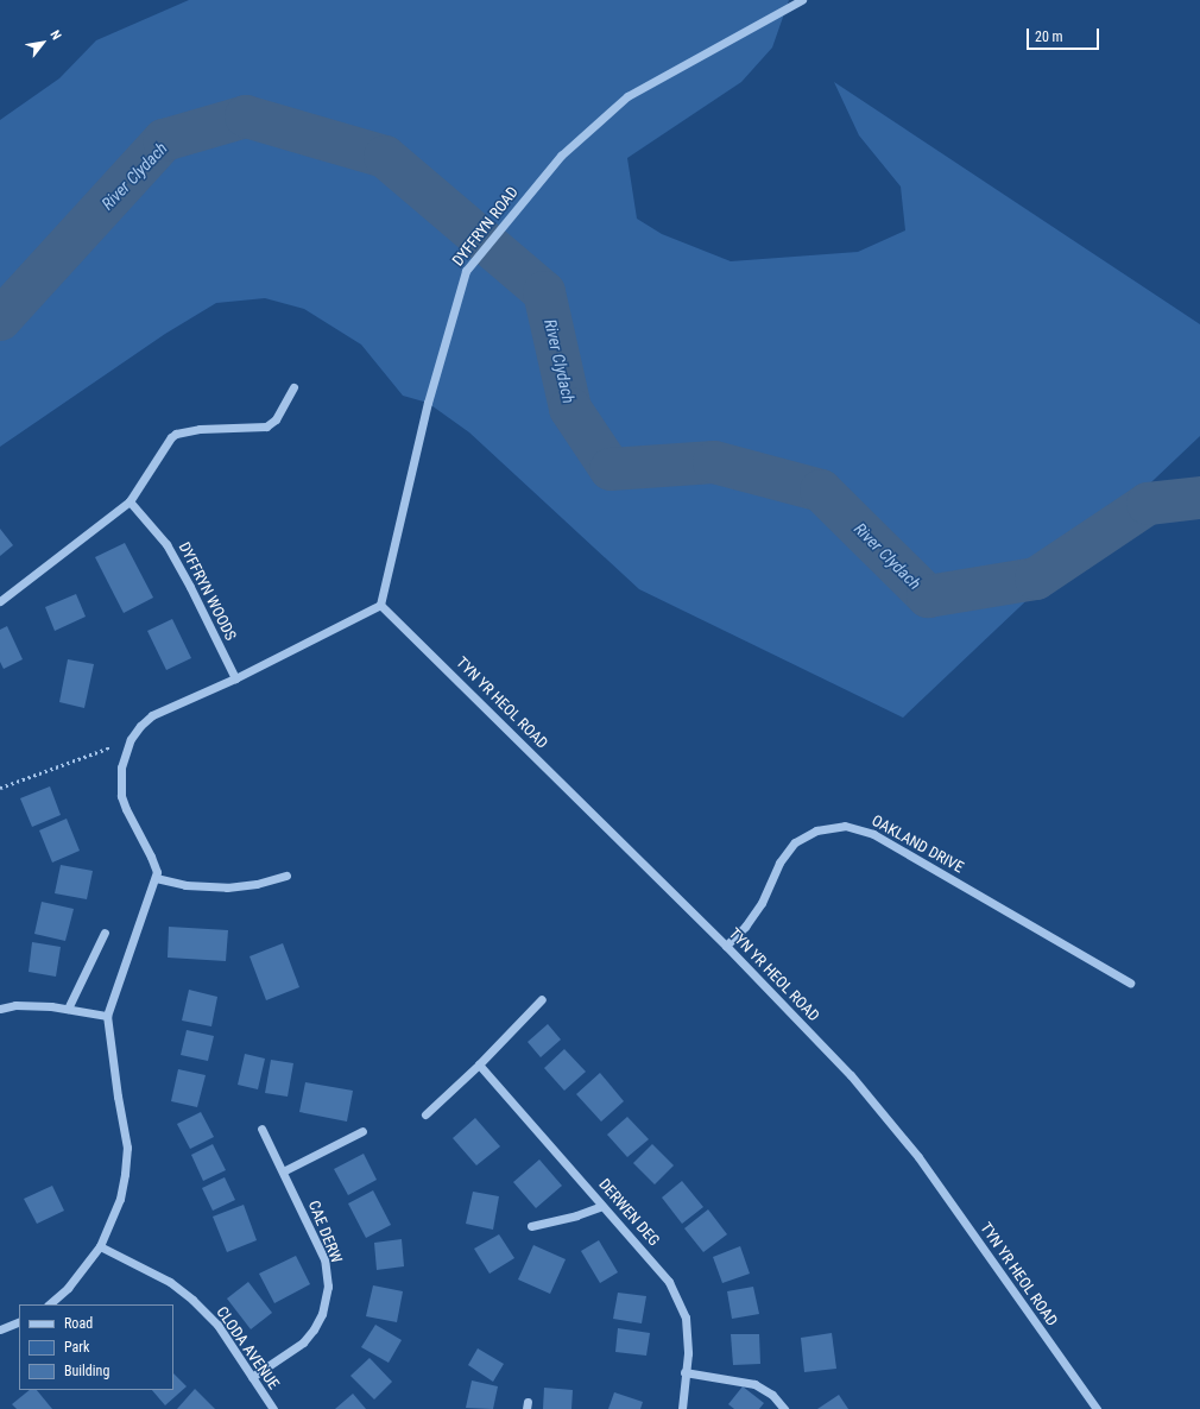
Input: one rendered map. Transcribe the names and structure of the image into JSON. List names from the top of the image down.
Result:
{
  "streets": {
    "street": [
      "DYFFRYN ROAD",
      "DYFFRYN WOODS",
      "TYN YR HEOL ROAD",
      "OAKLAND DRIVE",
      "DERWEN DEG",
      "CAE DERW",
      "CLODA AVENUE"
    ]
  },
  "crossings": [
    ["DYFFRYN ROAD", "TYN YR HEOL ROAD"],
    ["TYN YR HEOL ROAD", "OAKLAND DRIVE"],
    ["CAE DERW", "CLODA AVENUE"]
  ],
  "water": ["River Clydach"],
  "legend": ["Road", "Park", "Building"],
  "scale_bar": "20 m",
  "north": "top right"
}
